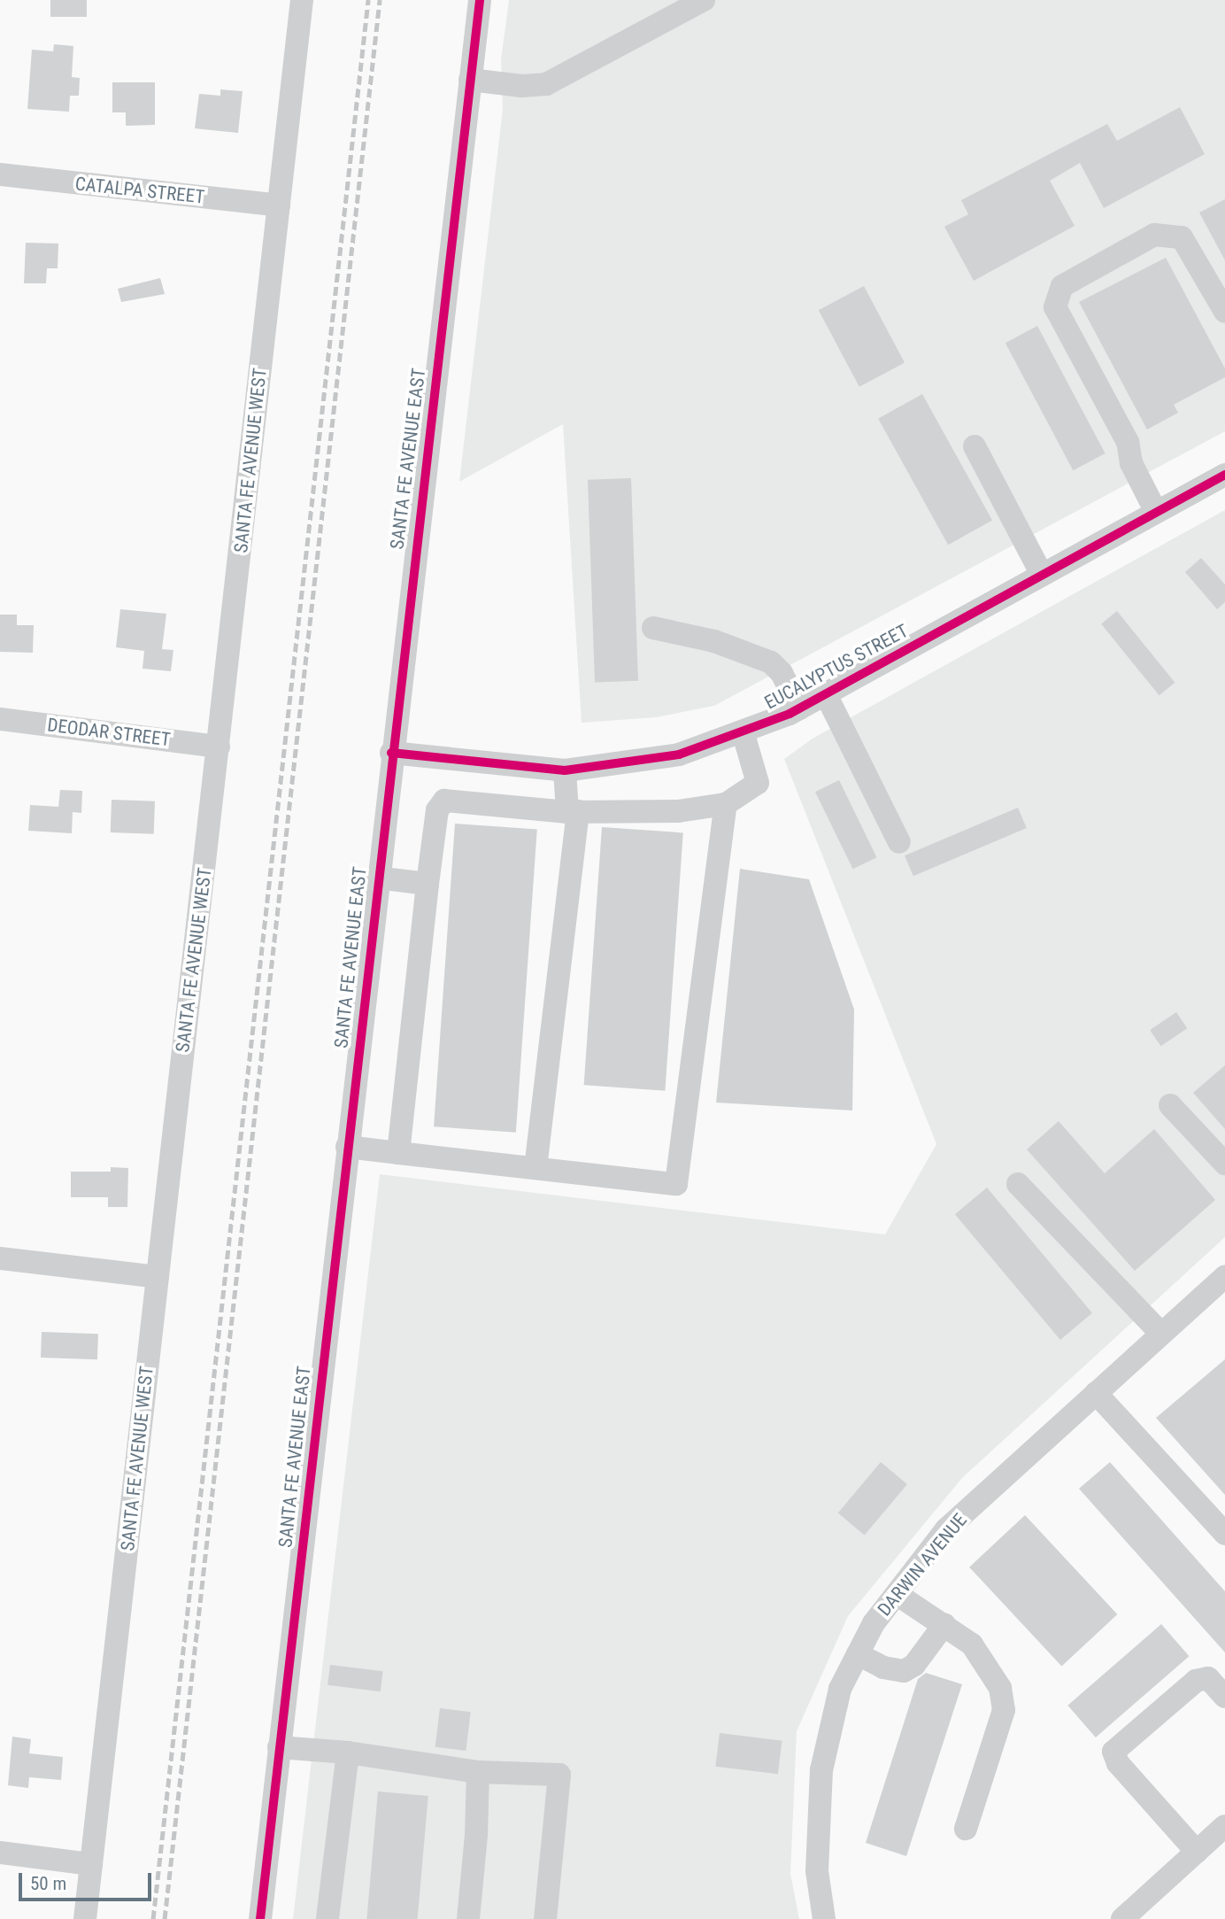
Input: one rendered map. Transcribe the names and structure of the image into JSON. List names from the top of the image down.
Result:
{
  "streets": {
    "street": [
      "CATALPA STREET",
      "SANTA FE AVENUE EAST",
      "SANTA FE AVENUE WEST",
      "EUCALYPTUS STREET",
      "DEODAR STREET",
      "DARWIN AVENUE"
    ]
  },
  "crossings": [
    ["CATALPA STREET", "SANTA FE AVENUE WEST"],
    ["SANTA FE AVENUE EAST", "EUCALYPTUS STREET"],
    ["SANTA FE AVENUE WEST", "DEODAR STREET"]
  ],
  "scale_bar": "50 m"
}
